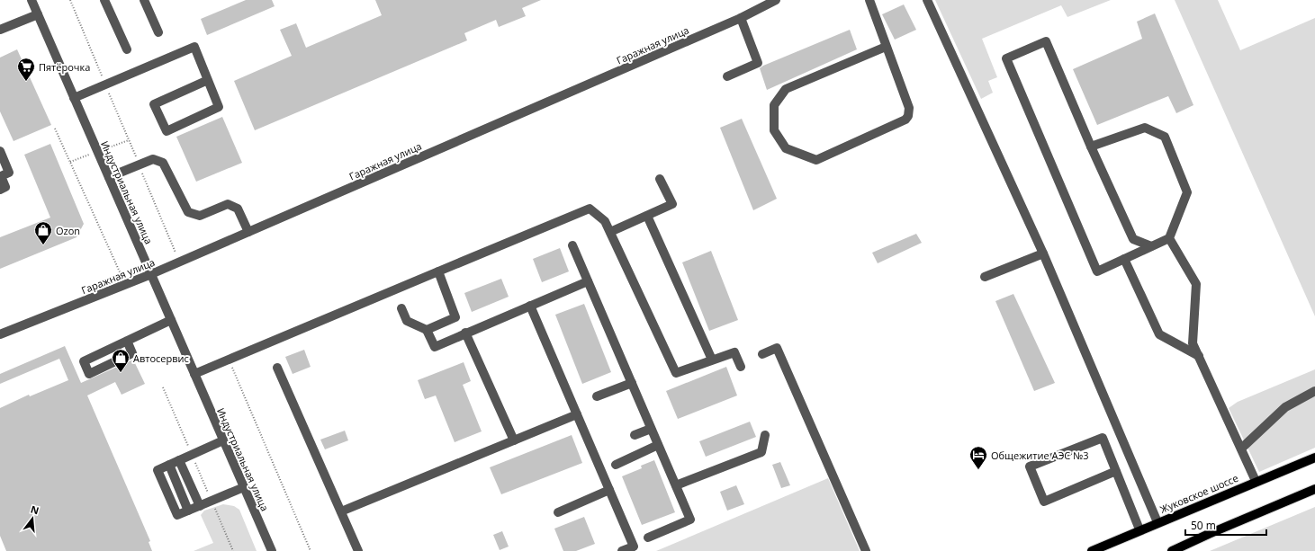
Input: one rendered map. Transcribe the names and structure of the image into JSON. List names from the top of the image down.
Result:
{
  "streets": {
    "main road": ["Жуковское шоссе"],
    "street": ["Гаражная улица", "Индустриальная улица"]
  },
  "crossings": [
    ["Гаражная улица", "Индустриальная улица"]
  ],
  "places": {
    "supermarket": ["Пятёрочка"],
    "shop": ["Ozon", "Автосервис"],
    "hotel": ["Общежитие АЭС №3"]
  },
  "scale_bar": "50 m",
  "north": "top"
}
